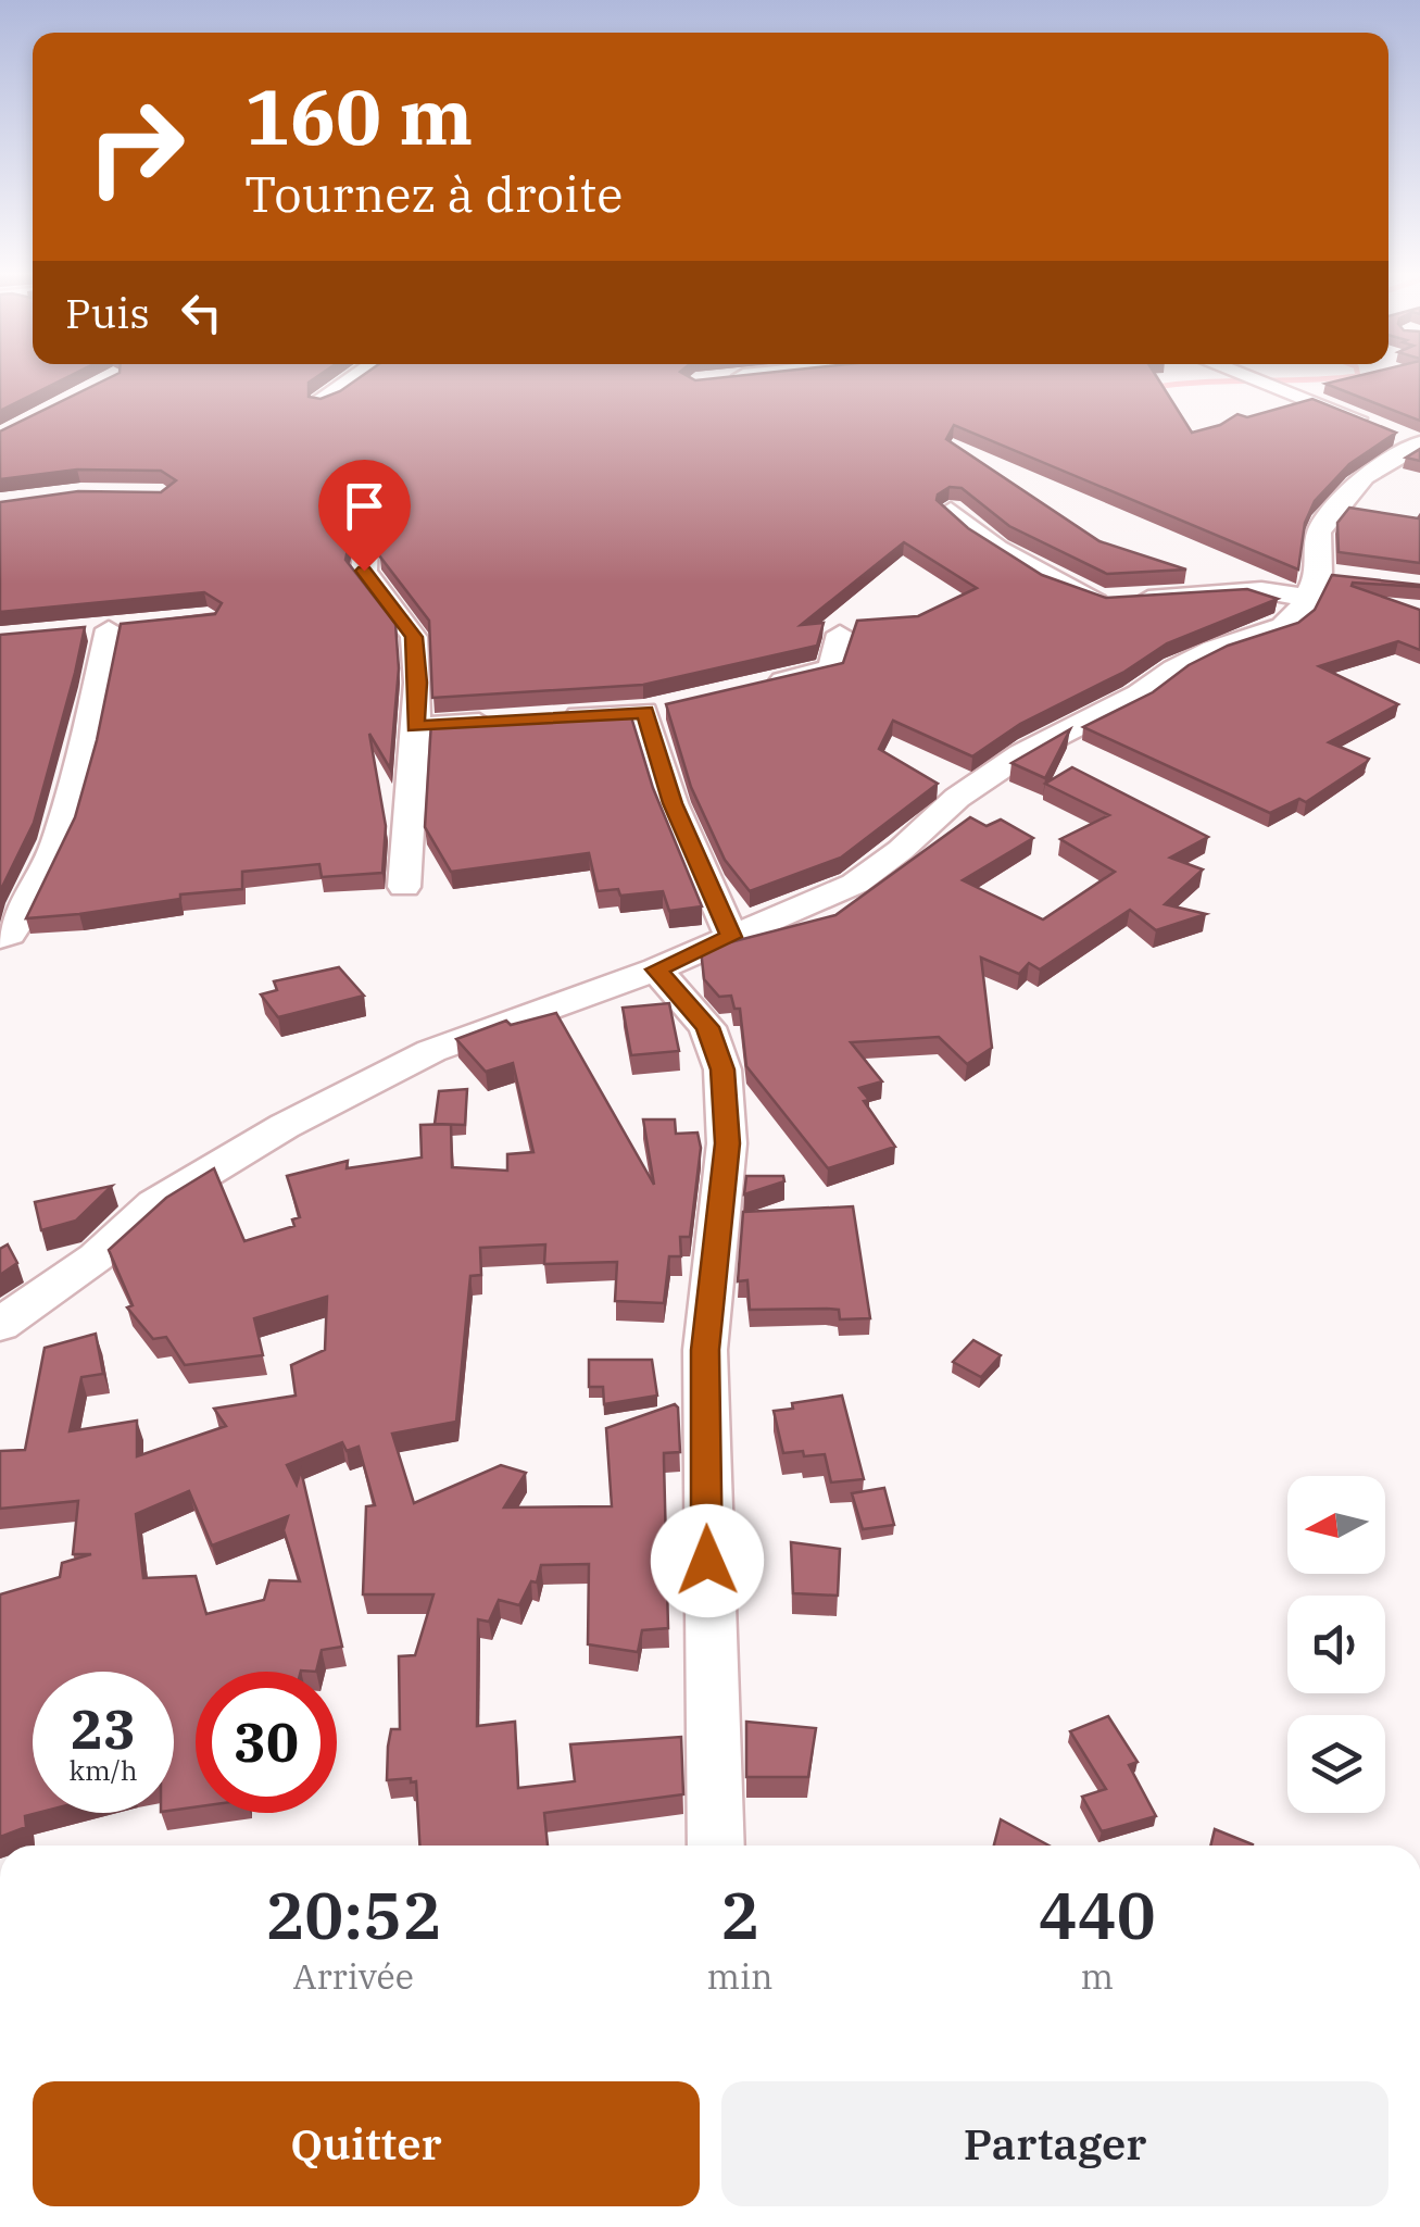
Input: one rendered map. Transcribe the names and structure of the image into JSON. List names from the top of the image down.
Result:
{
  "north": "left",
  "page": {
    "turn": ["160 m", "Tournez à droite"],
    "then": "Puis",
    "speed": "23 km/h",
    "limit": "30",
    "eta": [
      "20:52",
      "Arrivée",
      "2",
      "min",
      "440",
      "m"
    ],
    "buttons": ["Quitter", "Partager"]
  }
}
